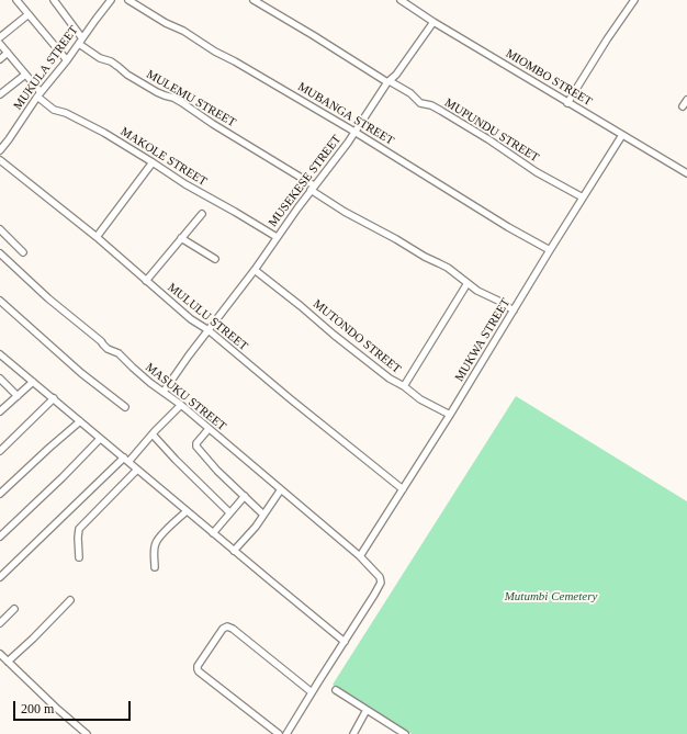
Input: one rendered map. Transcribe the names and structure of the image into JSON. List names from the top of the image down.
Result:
{
  "streets": {
    "street": [
      "MUKULA STREET",
      "MIOMBO STREET",
      "MULEMU STREET",
      "MUBANGA STREET",
      "MUPUNDU STREET",
      "MAKOLE STREET",
      "MUSEKESE STREET",
      "MULULU STREET",
      "MUTONDO STREET",
      "MUKWA STREET",
      "MASUKU STREET"
    ]
  },
  "crossings": [
    ["MUKULA STREET", "MULEMU STREET"],
    ["MUKULA STREET", "MAKOLE STREET"],
    ["MIOMBO STREET", "MUSEKESE STREET"],
    ["MIOMBO STREET", "MUKWA STREET"],
    ["MULEMU STREET", "MUSEKESE STREET"],
    ["MULEMU STREET", "MUKWA STREET"],
    ["MUBANGA STREET", "MUSEKESE STREET"],
    ["MUBANGA STREET", "MUKWA STREET"],
    ["MUPUNDU STREET", "MUSEKESE STREET"],
    ["MUPUNDU STREET", "MUKWA STREET"],
    ["MAKOLE STREET", "MUSEKESE STREET"],
    ["MUSEKESE STREET", "MULULU STREET"],
    ["MUSEKESE STREET", "MUTONDO STREET"],
    ["MUSEKESE STREET", "MASUKU STREET"],
    ["MULULU STREET", "MUKWA STREET"],
    ["MUTONDO STREET", "MUKWA STREET"],
    ["MUKWA STREET", "MASUKU STREET"]
  ],
  "parks": ["Mutumbi Cemetery"],
  "scale_bar": "200 m"
}
